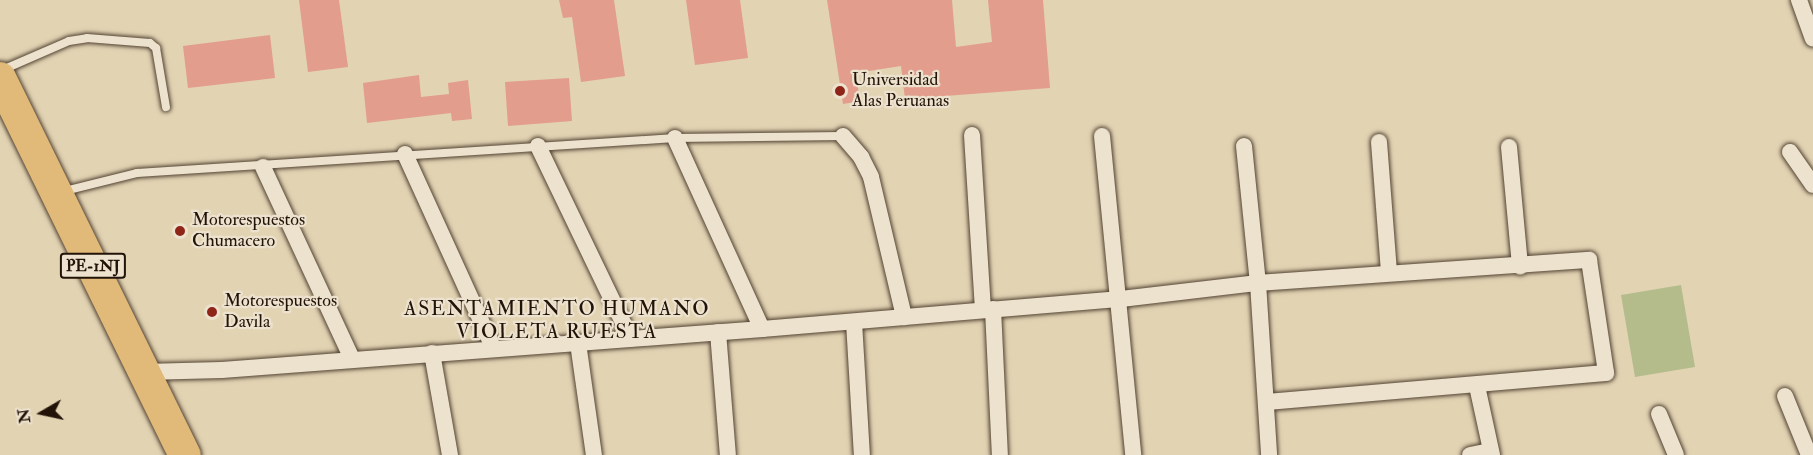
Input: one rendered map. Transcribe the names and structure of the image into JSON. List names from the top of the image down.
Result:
{
  "streets": {
    "highway": ["PE-1NJ"]
  },
  "districts": ["ASENTAMIENTO HUMANO VIOLETA RUESTA"],
  "places": ["Universidad Alas Peruanas", "Motorespuestos Chumacero", "Motorespuestos Davila"],
  "north": "left"
}
